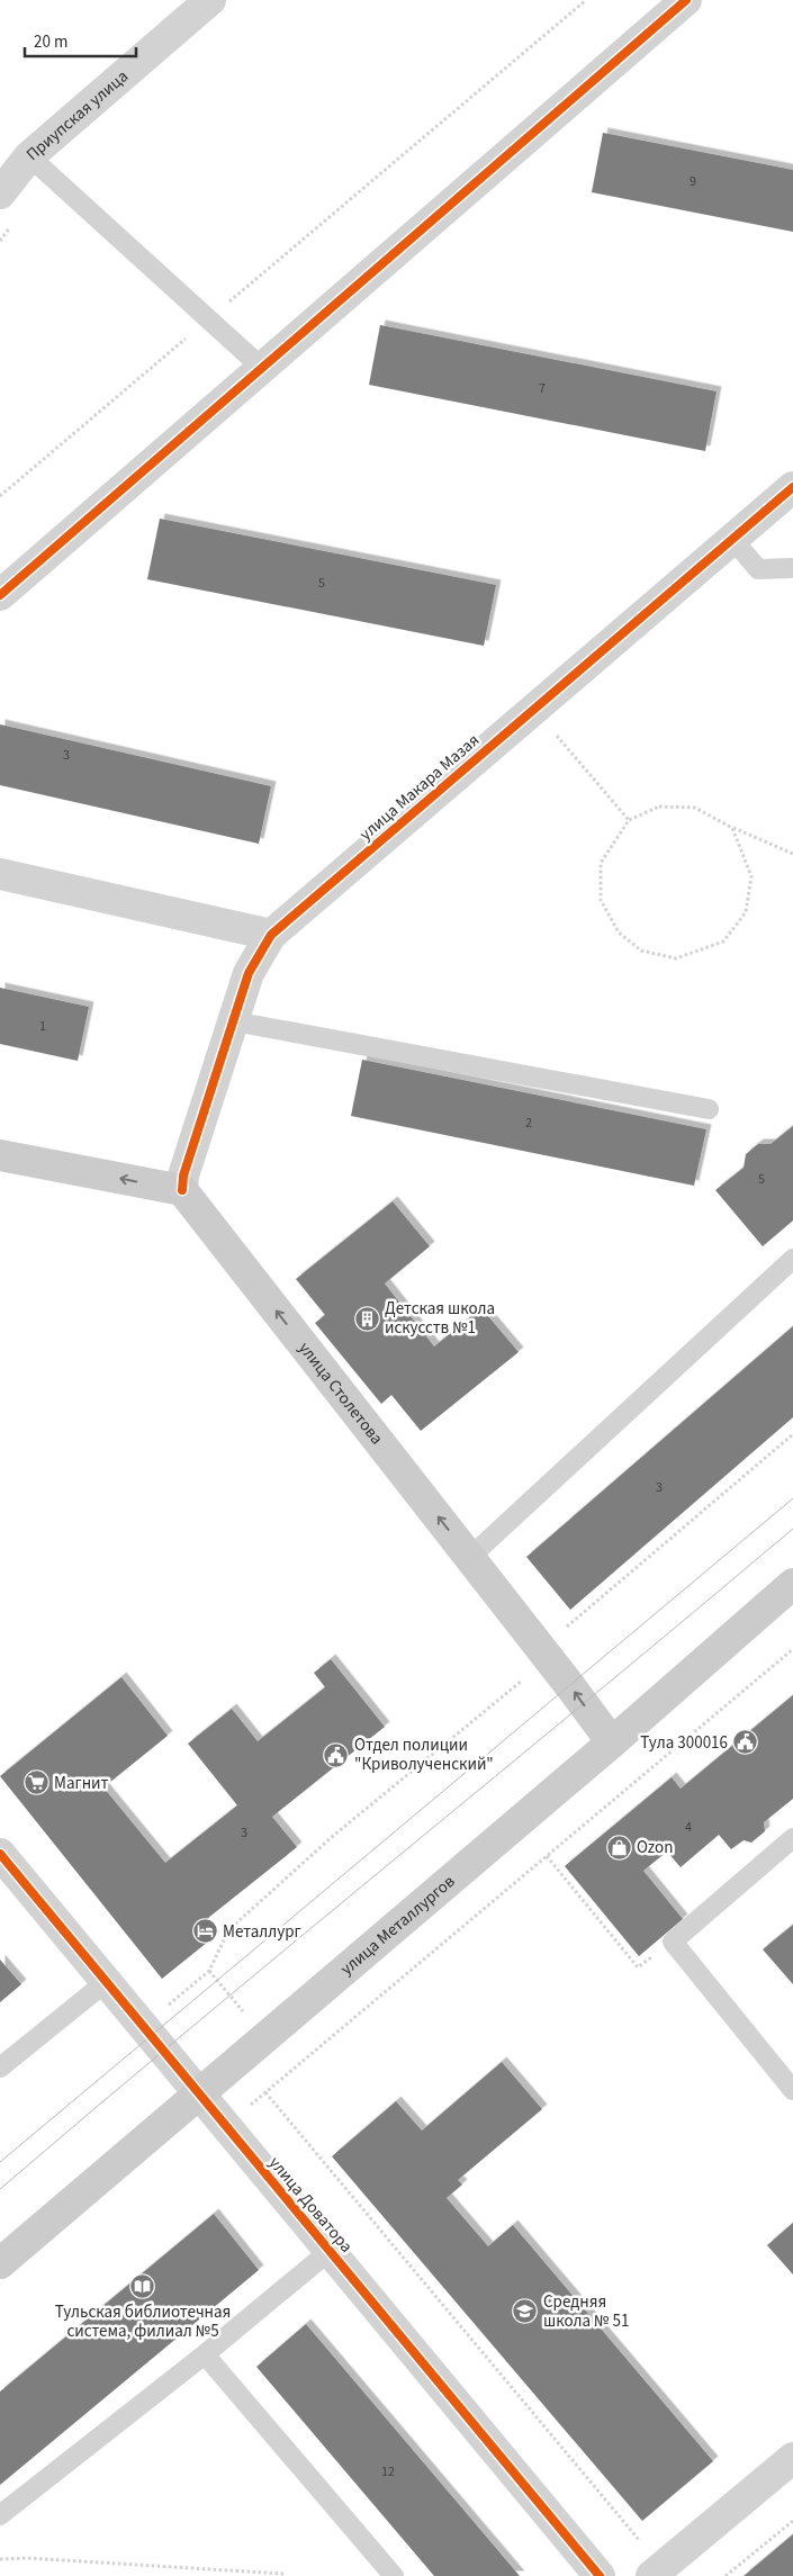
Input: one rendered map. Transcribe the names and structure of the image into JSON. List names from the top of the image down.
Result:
{
  "streets": {
    "main road": ["улица Столетова", "улица Металлургов"],
    "street": ["Приупская улица", "улица Макара Мазая", "улица Доватора"]
  },
  "crossings": [
    ["улица Макара Мазая", "улица Столетова"],
    ["улица Столетова", "улица Металлургов"],
    ["улица Металлургов", "улица Доватора"]
  ],
  "one_way": ["улица Столетова"],
  "places": {
    "building": ["Детская школа искусств №1"],
    "public building": ["Тула 300016", "Отдел полиции \"Криволученский\""],
    "supermarket": ["Магнит"],
    "shop": ["Ozon"],
    "hotel": ["Металлург"],
    "library": ["Тульская библиотечная система, филиал №5"],
    "school or university": ["Средняя школа № 51"]
  },
  "house_numbers": [
    "9",
    "7",
    "5",
    "3",
    "1",
    "2",
    "5",
    "3",
    "4",
    "3",
    "12"
  ],
  "scale_bar": "20 m"
}
